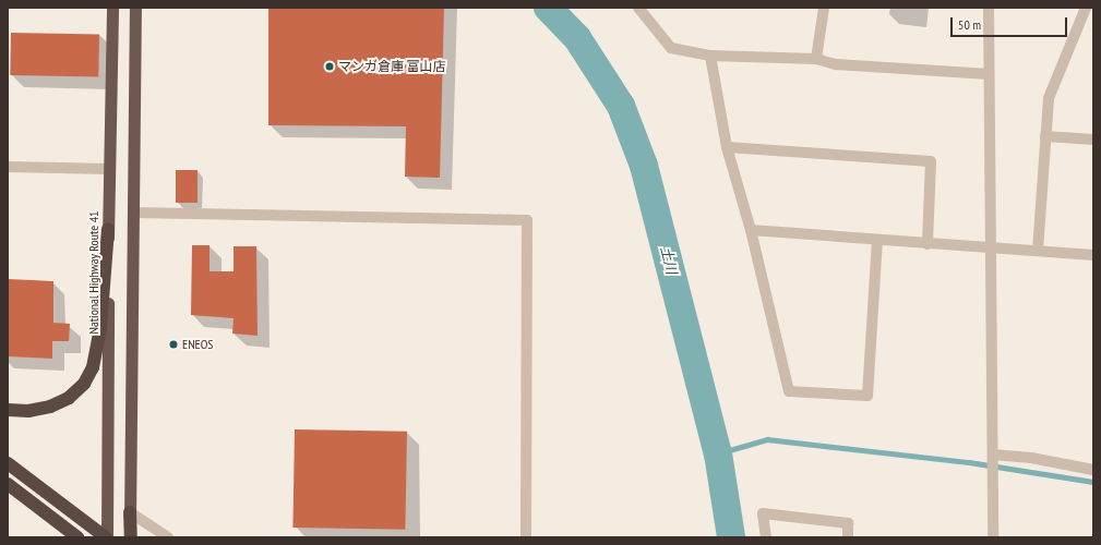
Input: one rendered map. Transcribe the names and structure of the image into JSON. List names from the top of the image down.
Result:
{
  "streets": {
    "highway": ["National Highway Route 41"]
  },
  "water": ["土川"],
  "places": ["マンガ倉庫 富山店", "ENEOS"],
  "scale_bar": "50 m"
}
